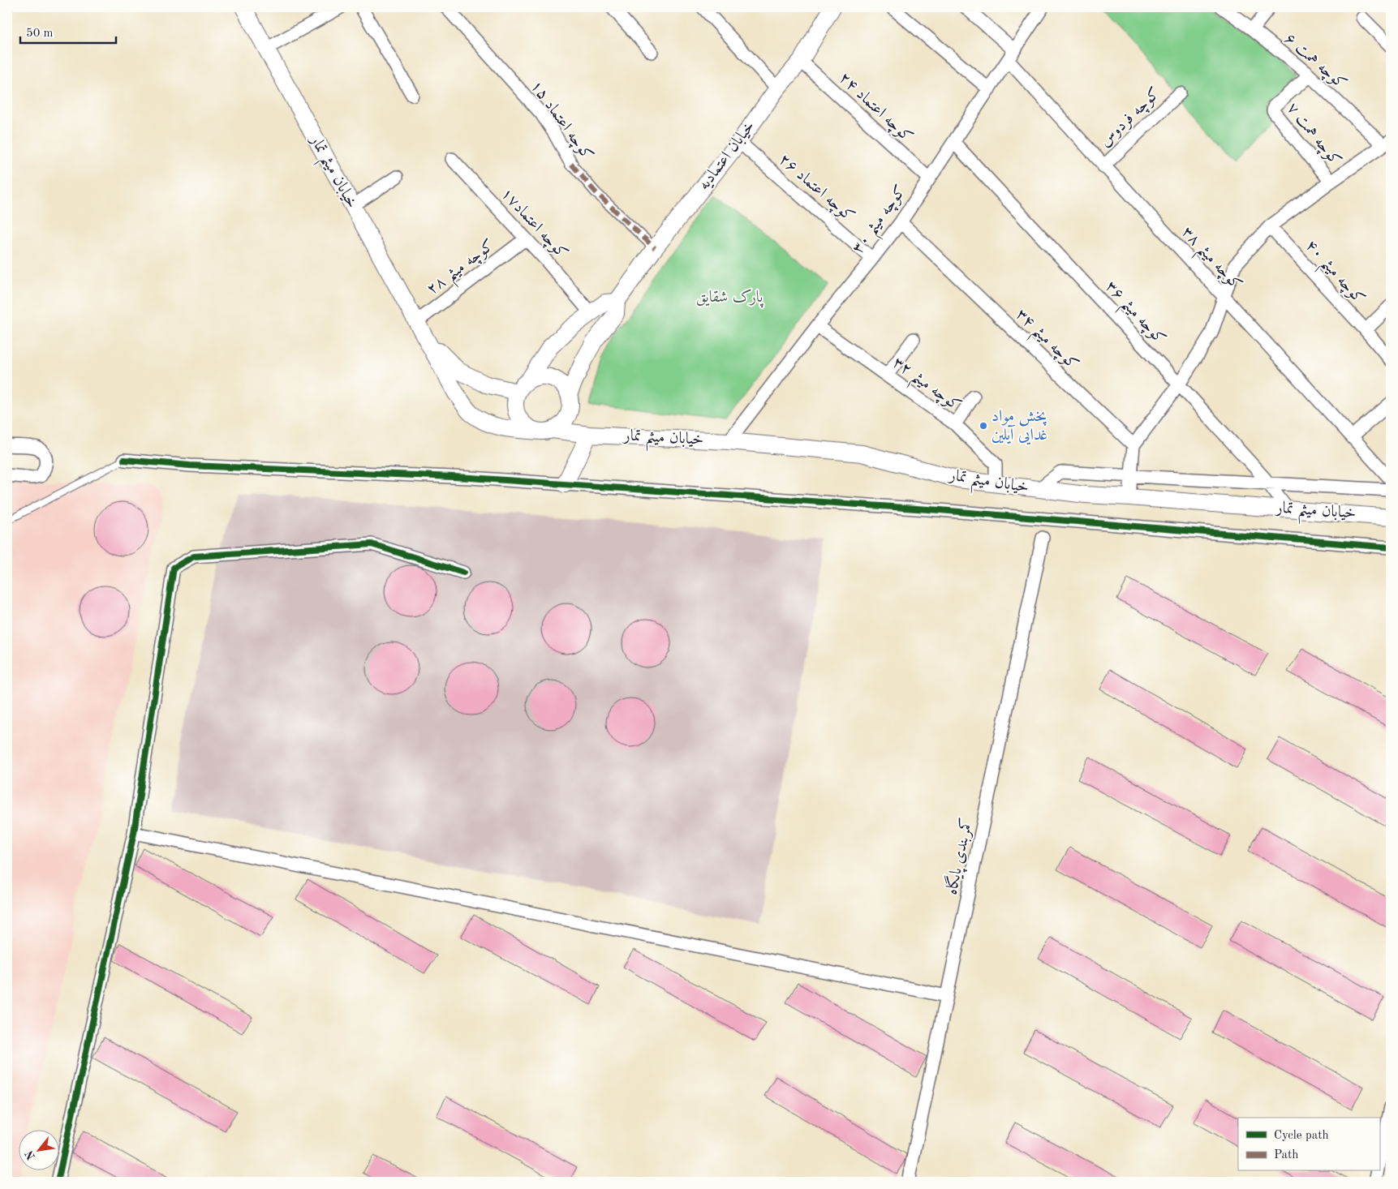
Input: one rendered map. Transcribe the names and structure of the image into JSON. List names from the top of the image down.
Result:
{
  "streets": {
    "street": [
      "کوچه همت ۶",
      "کوچه اعتماد ۲۴",
      "کوچه فردوس",
      "کوچه اعتماد ۱۵",
      "کوچه همت ۷",
      "خیابان اعتمادیه",
      "خیابان میثم تمار",
      "کوچه اعتماد ۲۶",
      "کوچه میثم ۳۰",
      "کوچه اعتماد۱۷",
      "کوچه میثم ۳۸",
      "کوچه میثم ۲۸",
      "کوچه میثم ۴۰",
      "کوچه میثم ۳۶",
      "کوچه میثم ۳۴",
      "کوچه میثم ۳۲",
      "کمربندی پایگاه"
    ]
  },
  "crossings": [
    ["کوچه همت ۶", "کوچه همت ۷"],
    ["کوچه اعتماد ۲۴", "خیابان اعتمادیه"],
    ["کوچه اعتماد ۲۴", "کوچه میثم ۳۰"],
    ["کوچه فردوس", "کوچه میثم ۳۸"],
    ["کوچه اعتماد ۱۵", "خیابان اعتمادیه"],
    ["خیابان اعتمادیه", "خیابان میثم تمار"],
    ["خیابان اعتمادیه", "کوچه اعتماد ۲۶"],
    ["خیابان میثم تمار", "کوچه میثم ۳۰"],
    ["خیابان میثم تمار", "کوچه میثم ۲۸"],
    ["خیابان میثم تمار", "کوچه میثم ۳۶"],
    ["خیابان میثم تمار", "کوچه میثم ۳۲"],
    ["کوچه اعتماد ۲۶", "کوچه میثم ۳۰"],
    ["کوچه میثم ۳۰", "کوچه میثم ۳۸"],
    ["کوچه میثم ۳۰", "کوچه میثم ۳۶"],
    ["کوچه میثم ۳۰", "کوچه میثم ۳۴"],
    ["کوچه میثم ۳۰", "کوچه میثم ۳۲"],
    ["کوچه اعتماد۱۷", "کوچه میثم ۲۸"]
  ],
  "parks": ["پارک شقایق"],
  "places": ["پخش مواد غدایی آیلین"],
  "legend": ["Cycle path", "Path"],
  "scale_bar": "50 m",
  "north": "bottom left"
}
